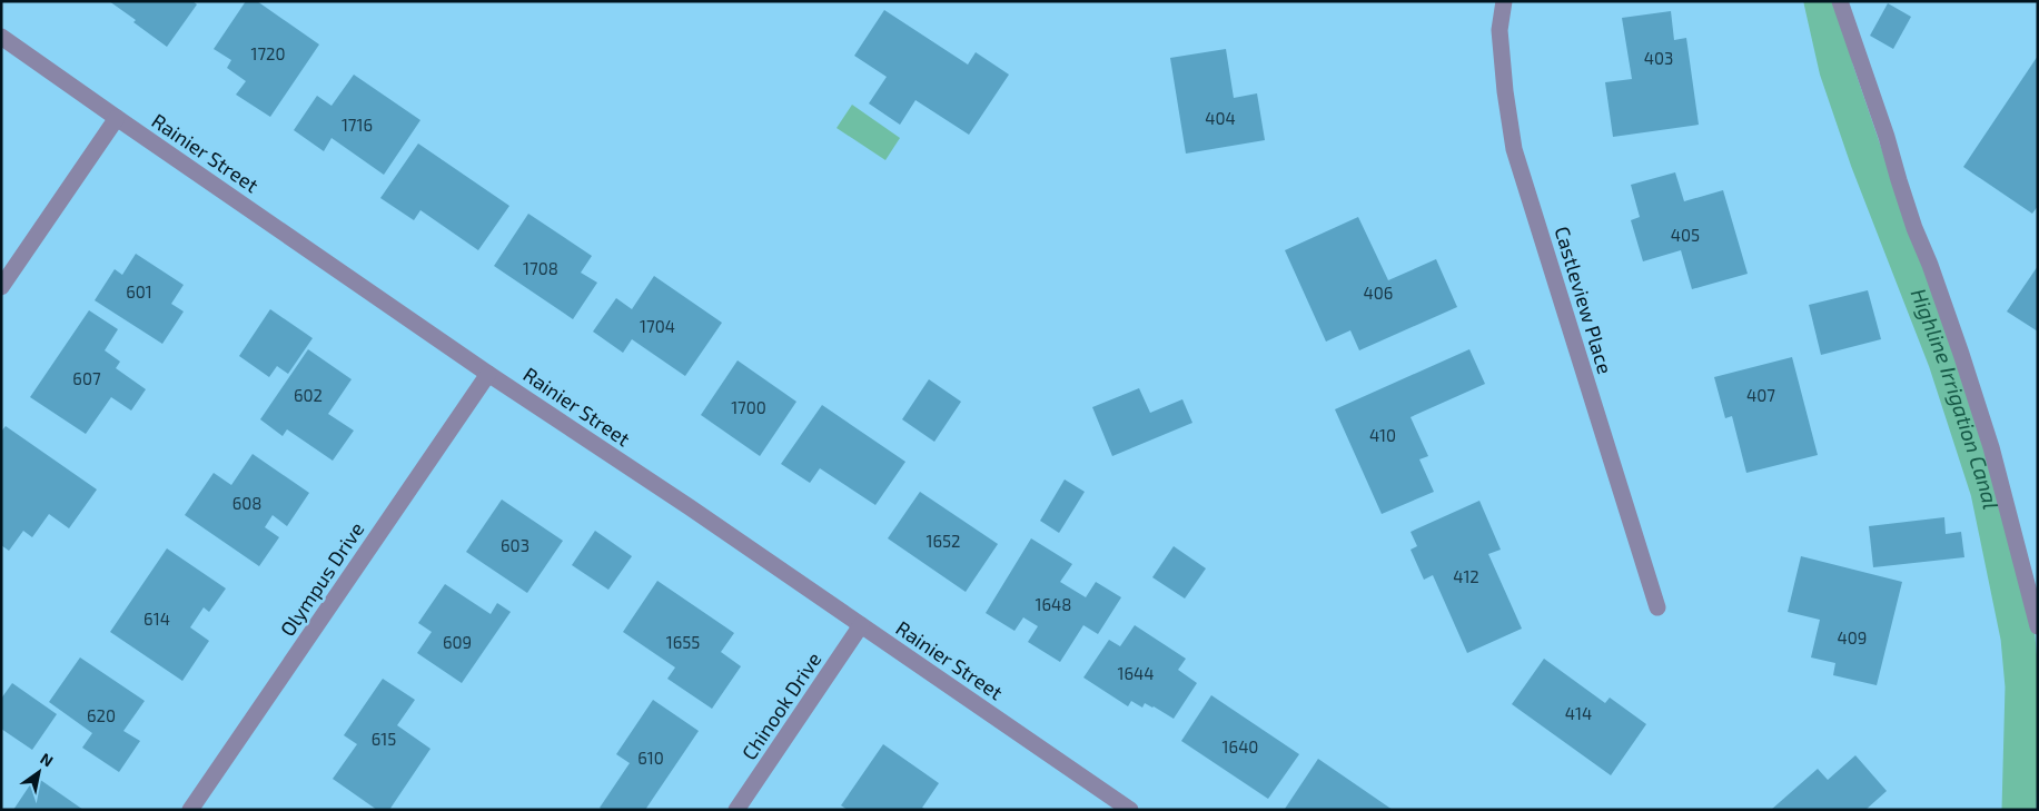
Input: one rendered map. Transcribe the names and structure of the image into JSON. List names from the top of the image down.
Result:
{
  "streets": {
    "street": [
      "Rainier Street",
      "Castleview Place",
      "Olympus Drive",
      "Chinook Drive"
    ]
  },
  "crossings": [
    ["Rainier Street", "Olympus Drive"],
    ["Rainier Street", "Chinook Drive"]
  ],
  "water": ["Highline Irrigation Canal"],
  "house_numbers": [
    "1720",
    "403",
    "404",
    "1716",
    "405",
    "1708",
    "601",
    "406",
    "1704",
    "607",
    "602",
    "407",
    "1700",
    "410",
    "608",
    "1652",
    "603",
    "412",
    "1648",
    "614",
    "409",
    "609",
    "1655",
    "1644",
    "414",
    "620",
    "615",
    "1640",
    "610"
  ],
  "north": "top right"
}
